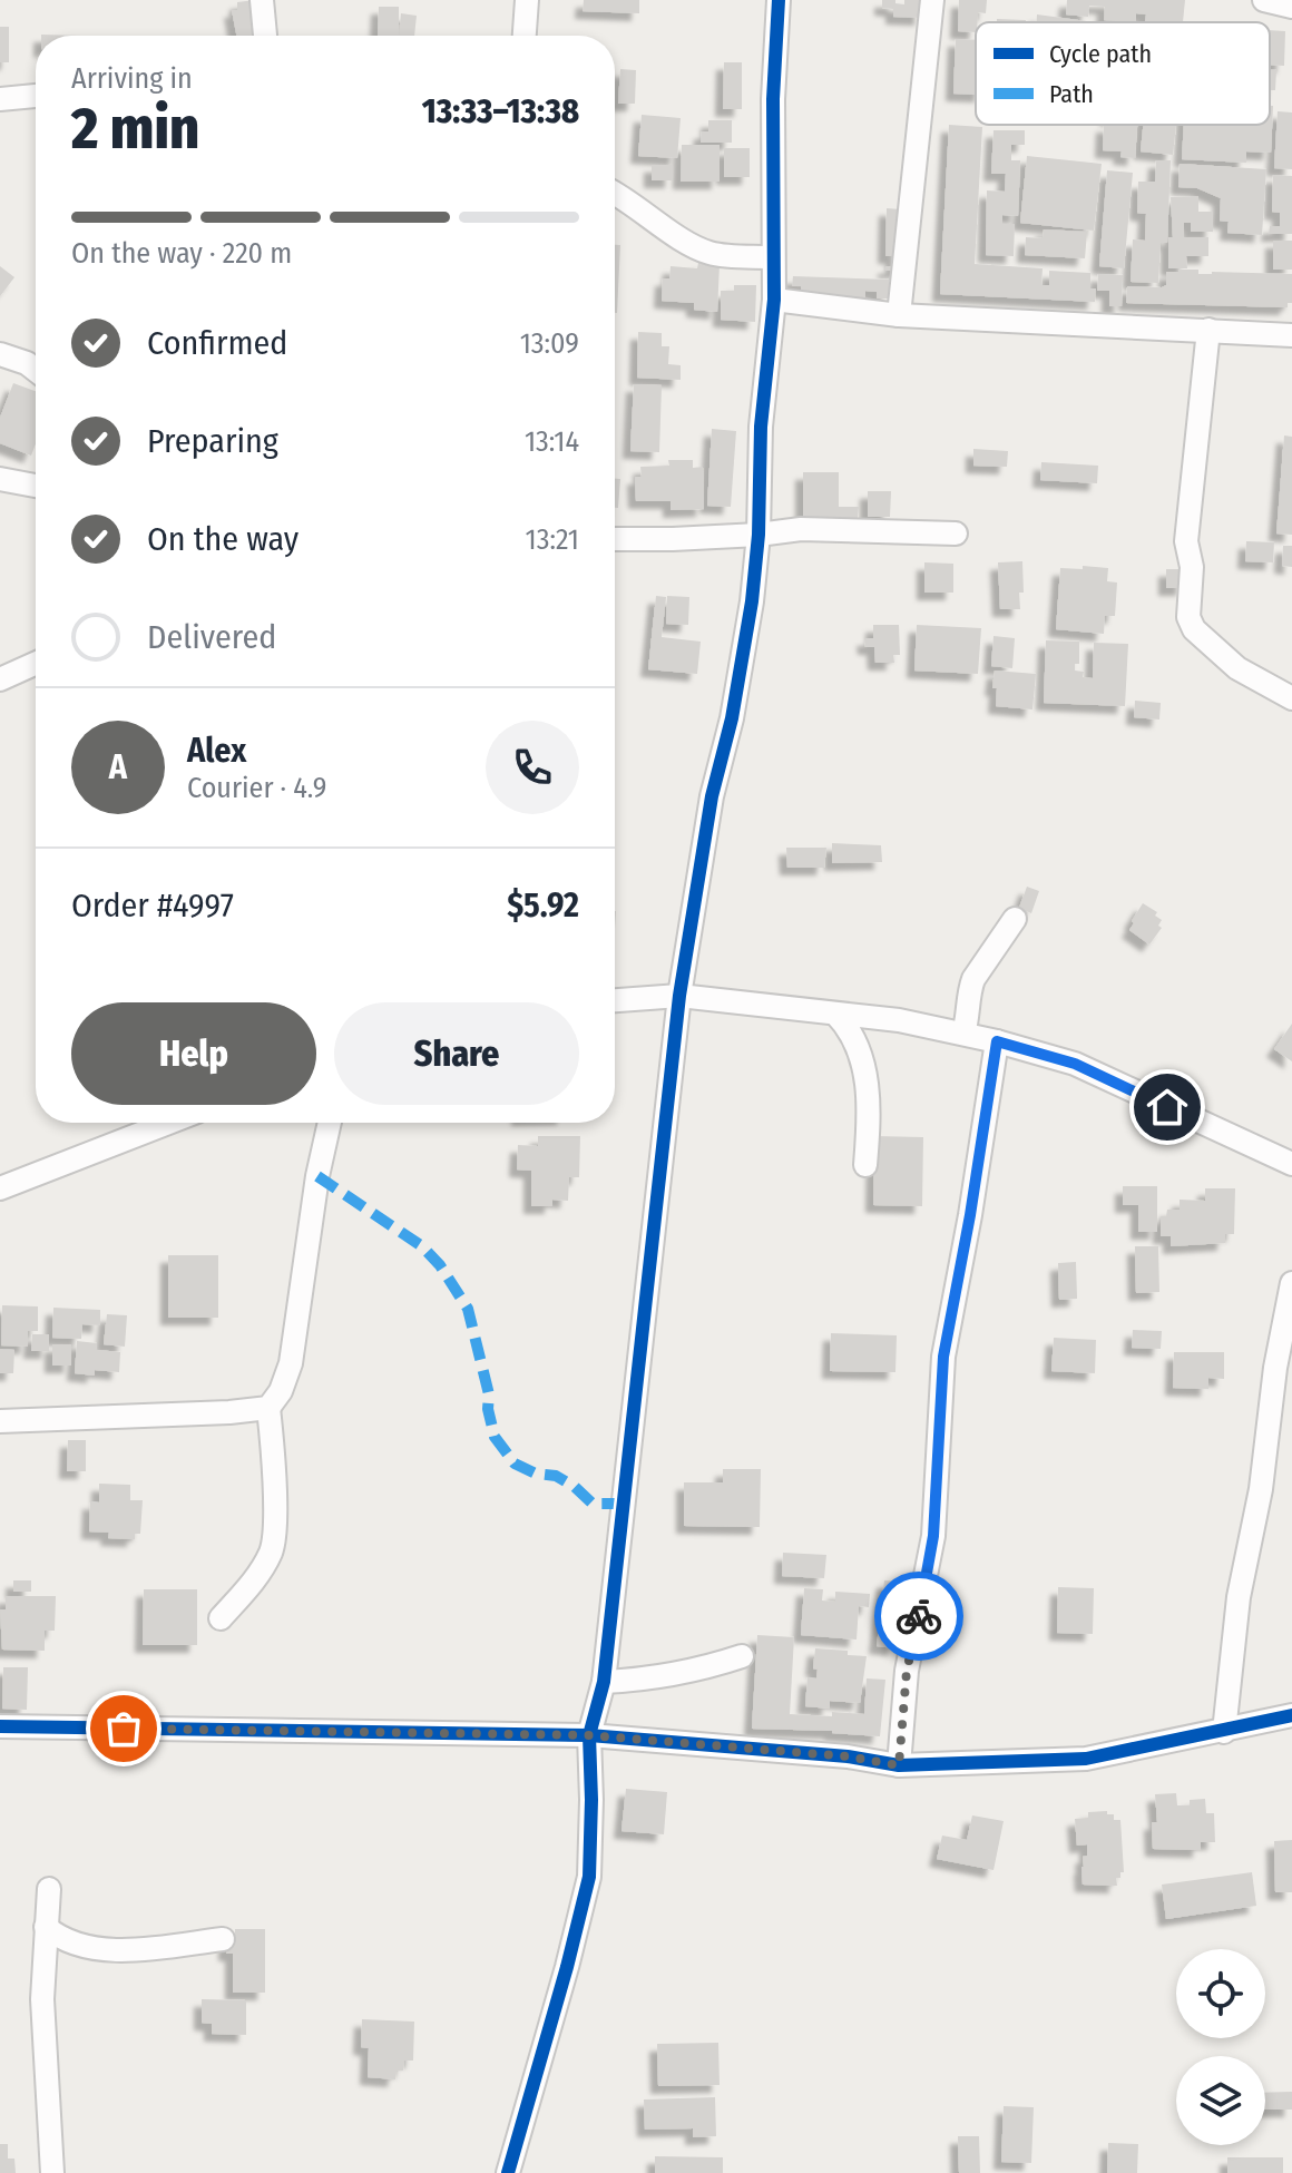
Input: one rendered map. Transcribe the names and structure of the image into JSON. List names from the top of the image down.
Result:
{
  "legend": ["Cycle path", "Path"],
  "page": {
    "heading": ["2 min", "Arriving in", "13:33–13:38"],
    "panel": [
      "Alex",
      "Courier · 4.9",
      "Order #4997",
      "$5.92"
    ],
    "bar": "On the way · 220 m",
    "list": [
      ["Confirmed", "13:09"],
      ["Preparing", "13:14"],
      ["On the way", "13:21"],
      "Delivered"
    ],
    "round": "A",
    "buttons": ["Help", "Share"]
  }
}
